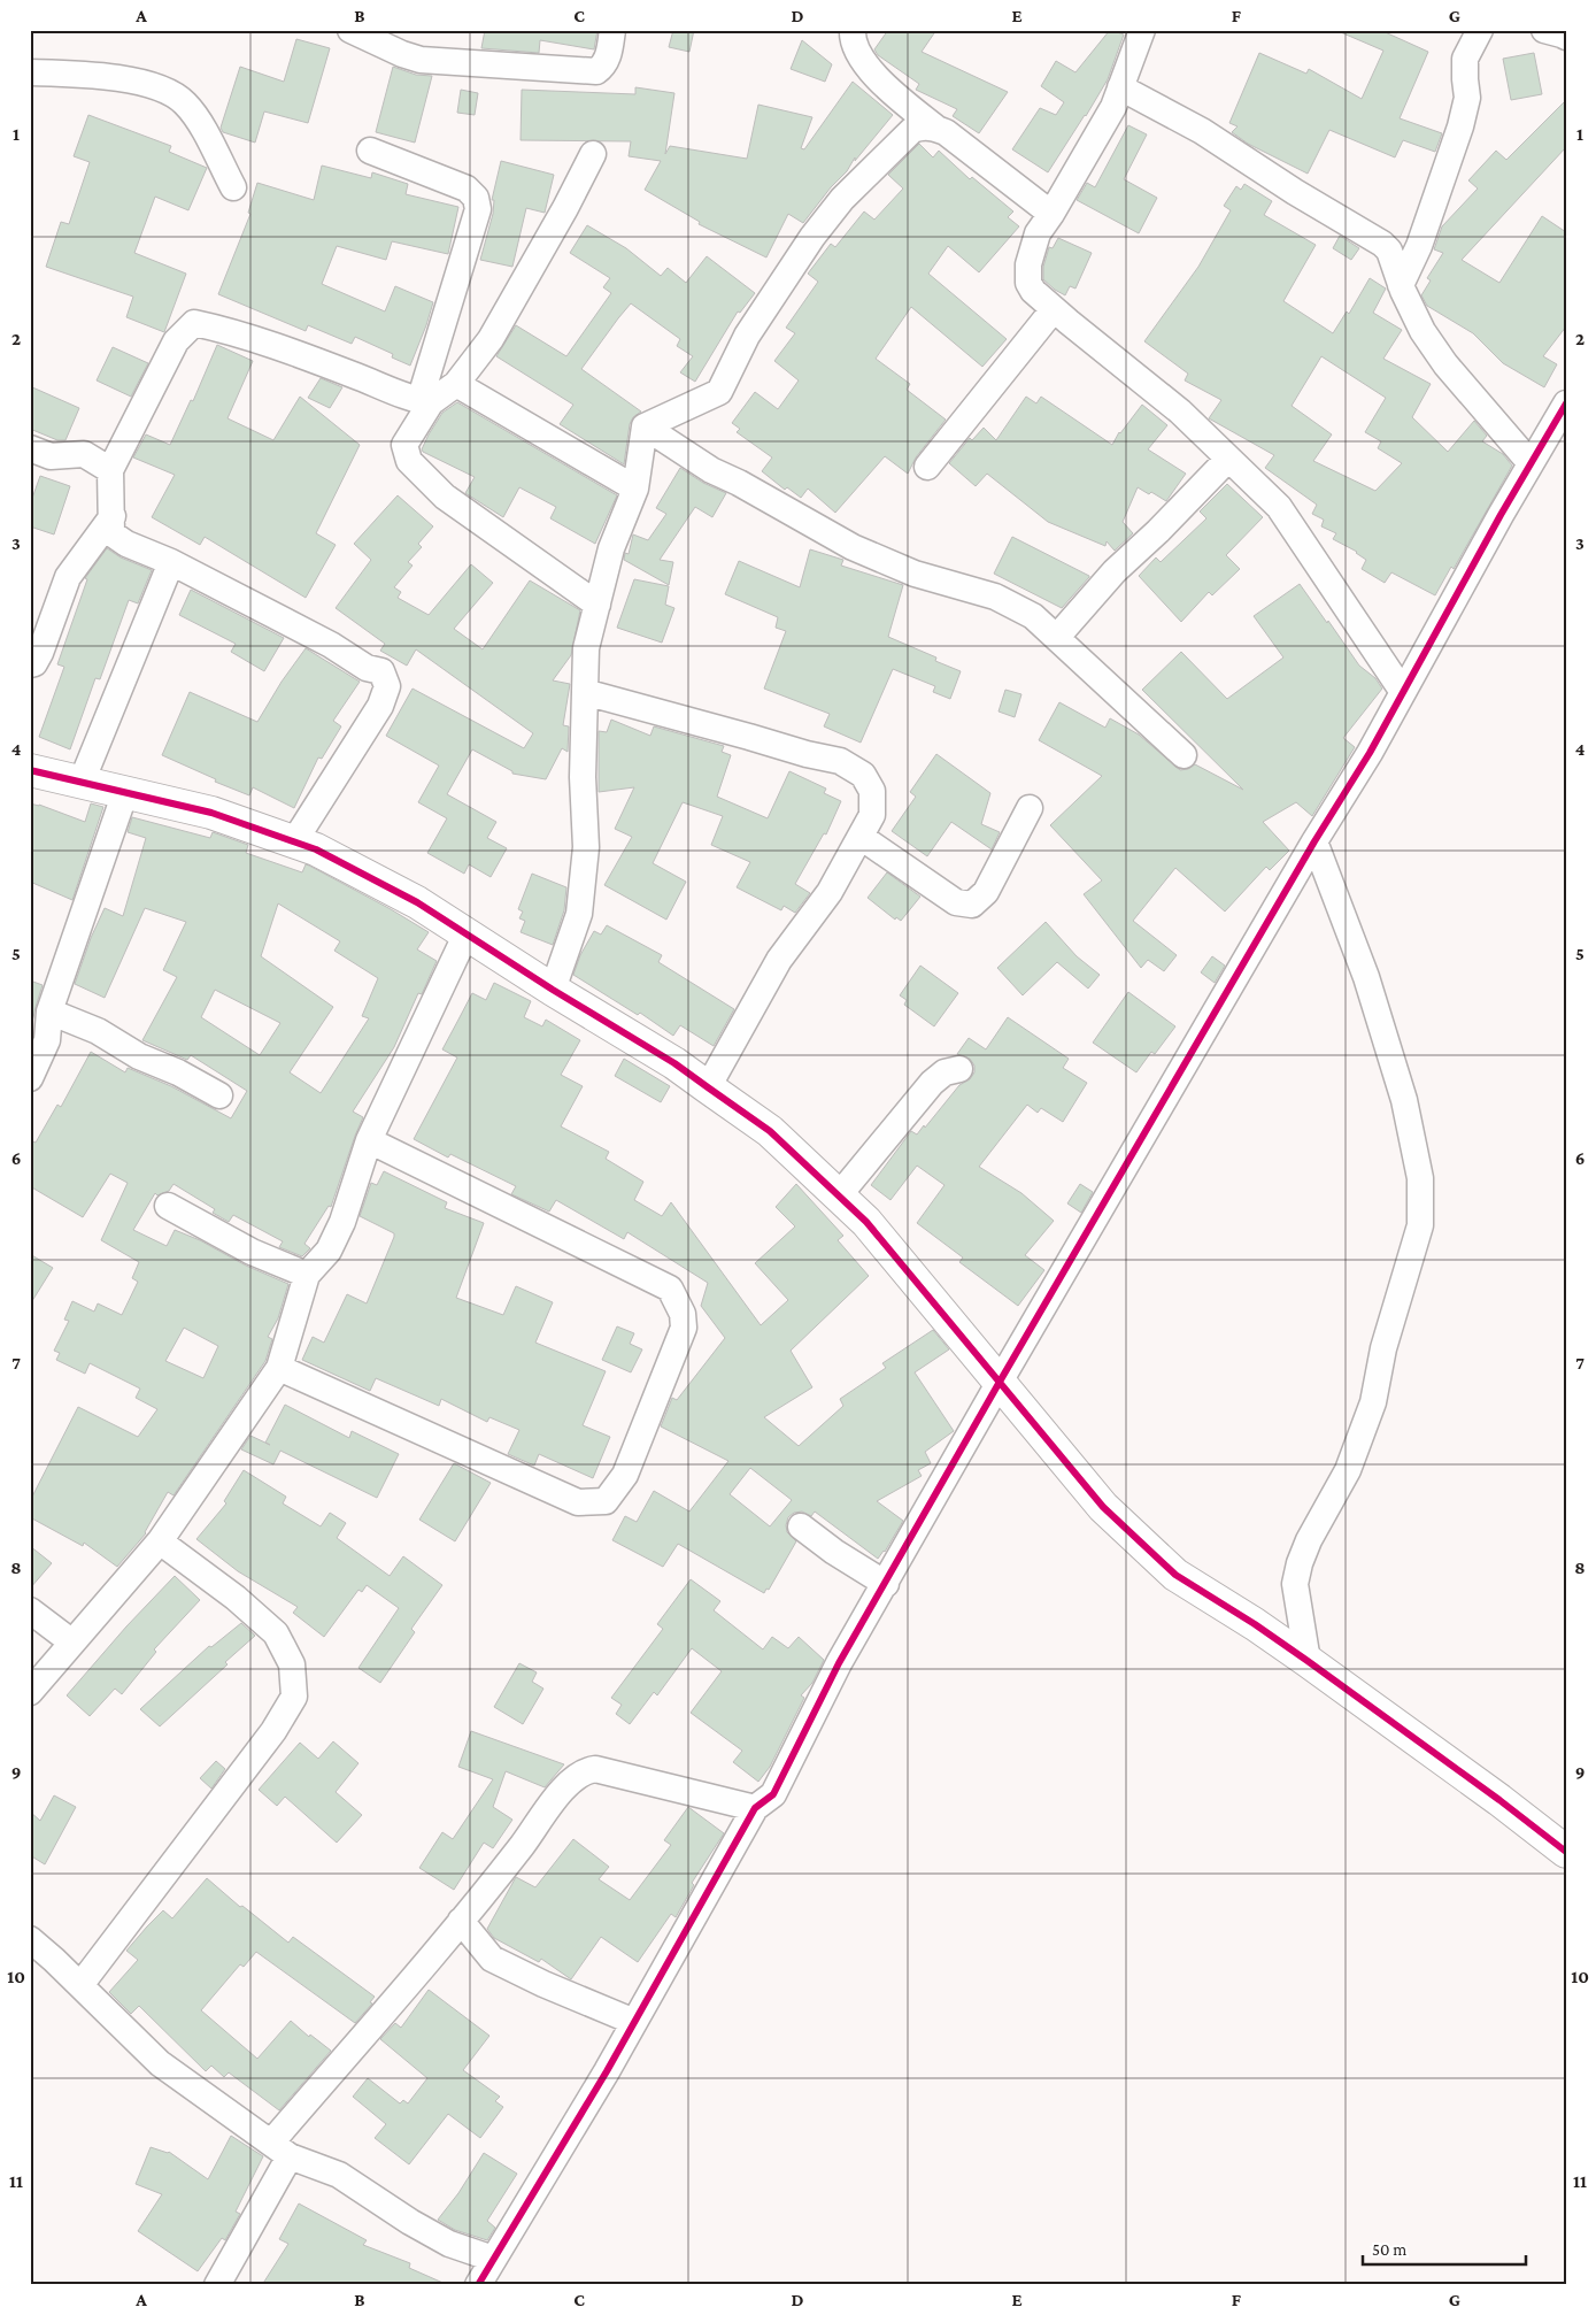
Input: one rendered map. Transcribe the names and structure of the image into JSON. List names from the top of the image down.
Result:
{
  "scale_bar": "50 m",
  "grid": {
    "columns": [
      "A",
      "B",
      "C",
      "D",
      "E",
      "F",
      "G"
    ],
    "rows": [
      "1",
      "2",
      "3",
      "4",
      "5",
      "6",
      "7",
      "8",
      "9",
      "10",
      "11"
    ]
  }
}
